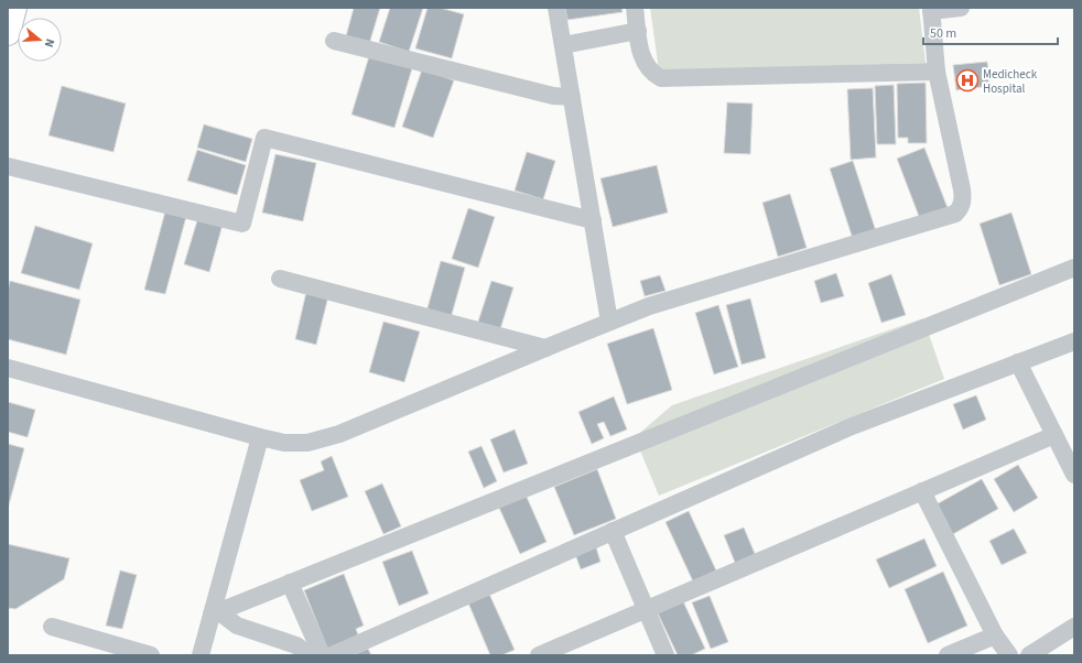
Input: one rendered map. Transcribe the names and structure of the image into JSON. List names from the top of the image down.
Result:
{
  "places": {
    "hospital": ["Medicheck Hospital"]
  },
  "scale_bar": "50 m",
  "north": "right"
}
